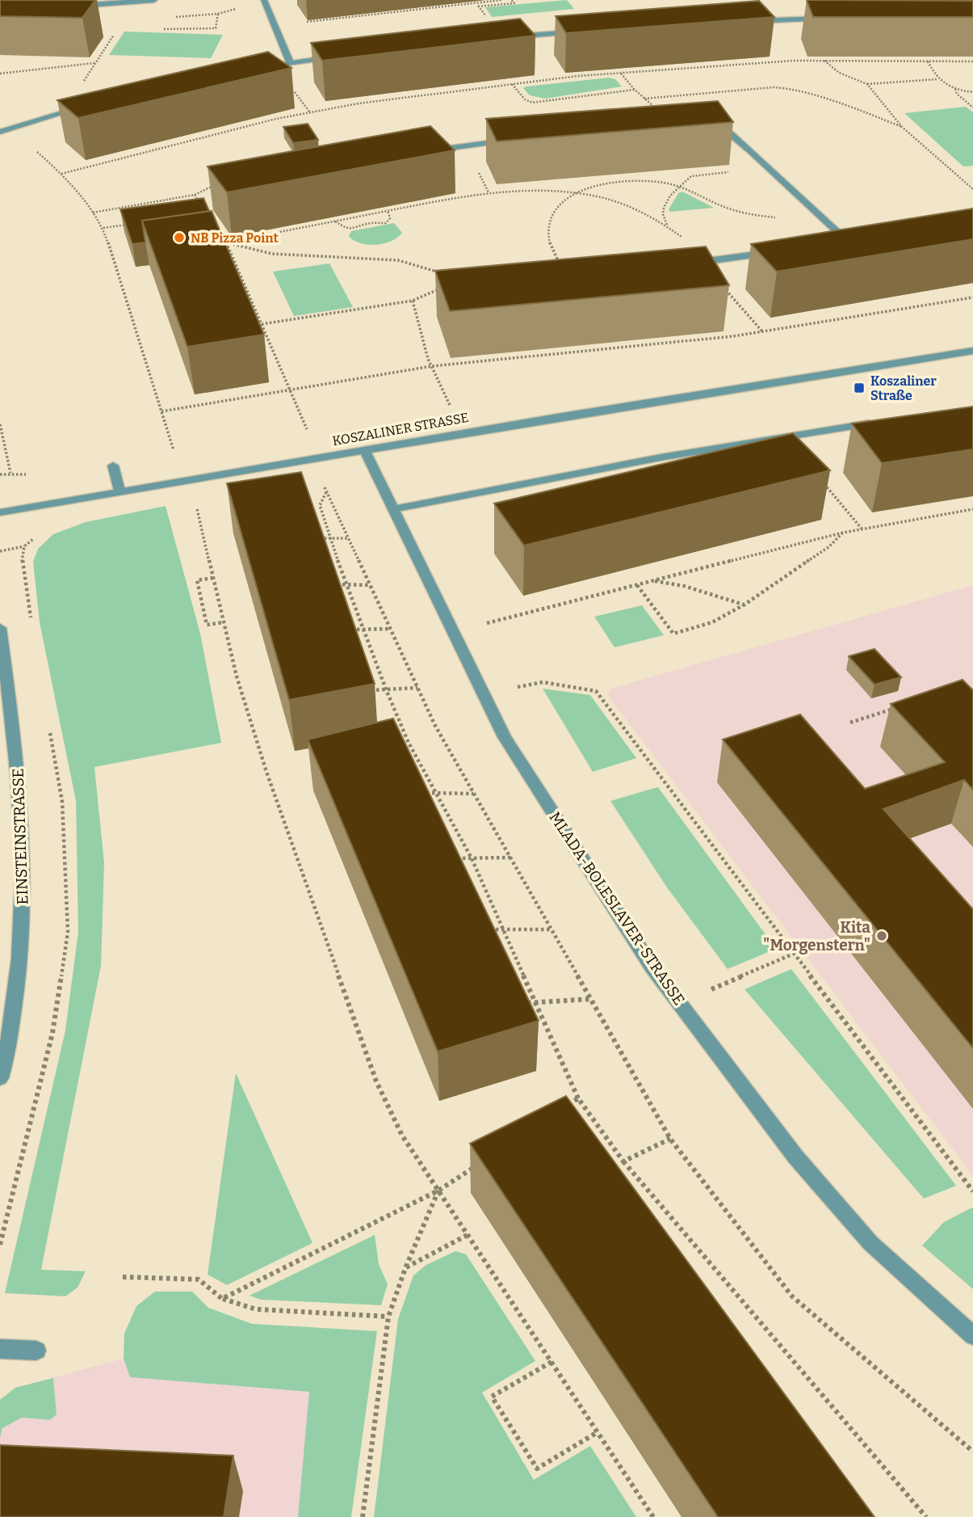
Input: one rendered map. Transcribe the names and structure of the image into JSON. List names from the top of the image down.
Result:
{
  "streets": {
    "street": ["KOSZALINER STRASSE", "EINSTEINSTRASSE", "MLADA-BOLESLAVER-STRASSE"]
  },
  "crossings": [
    ["KOSZALINER STRASSE", "MLADA-BOLESLAVER-STRASSE"]
  ],
  "places": {
    "other": ["NB Pizza Point", "Kita \"Morgenstern\""],
    "transit": ["Koszaliner Straße"]
  }
}
